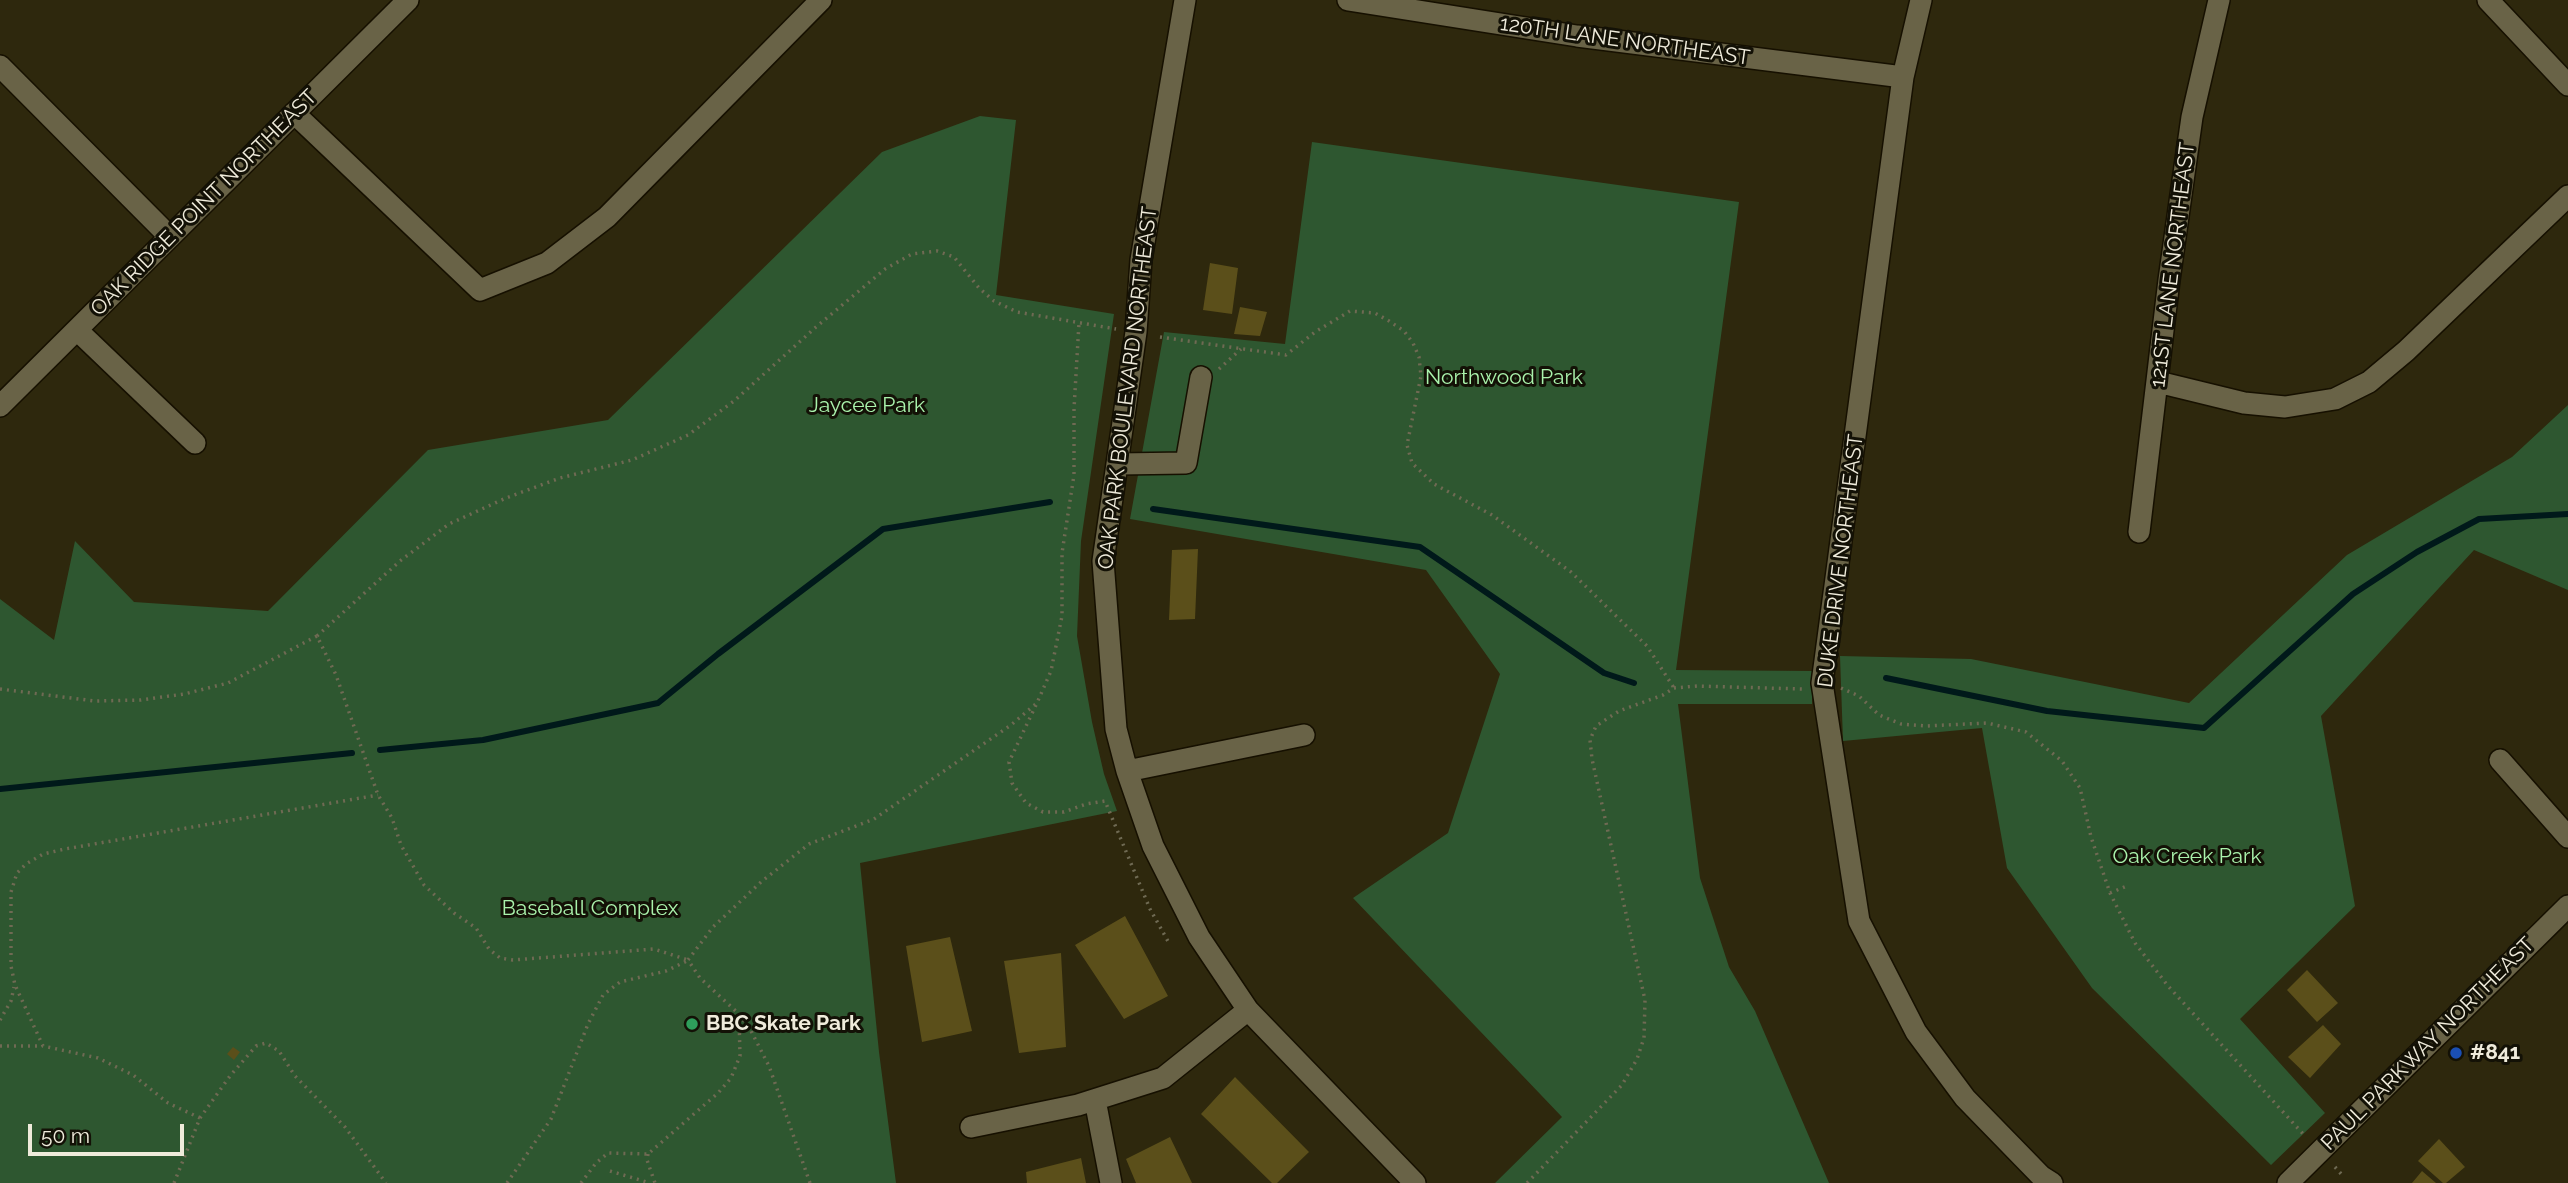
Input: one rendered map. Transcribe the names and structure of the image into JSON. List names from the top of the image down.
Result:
{
  "streets": {
    "street": [
      "120TH LANE NORTHEAST",
      "OAK RIDGE POINT NORTHEAST",
      "121ST LANE NORTHEAST",
      "OAK PARK BOULEVARD NORTHEAST",
      "DUKE DRIVE NORTHEAST",
      "PAUL PARKWAY NORTHEAST"
    ]
  },
  "crossings": [
    ["120TH LANE NORTHEAST", "DUKE DRIVE NORTHEAST"]
  ],
  "parks": [
    "Northwood Park",
    "Jaycee Park",
    "Oak Creek Park",
    "Baseball Complex"
  ],
  "places": ["BBC Skate Park", "#841"],
  "scale_bar": "50 m"
}
